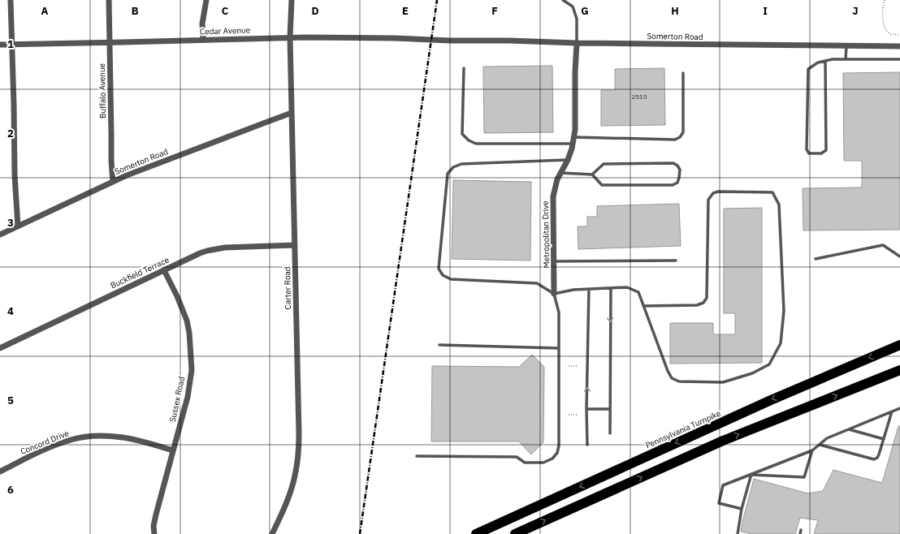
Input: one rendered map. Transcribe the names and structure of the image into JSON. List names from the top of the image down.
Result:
{
  "streets": {
    "highway": ["Pennsylvania Turnpike"],
    "street": [
      "Cedar Avenue",
      "Somerton Road",
      "Buffalo Avenue",
      "Metropolitan Drive",
      "Buckfield Terrace",
      "Carter Road",
      "Sussex Road",
      "Concord Drive"
    ]
  },
  "crossings": [
    ["Cedar Avenue", "Somerton Road"],
    ["Cedar Avenue", "Buffalo Avenue"],
    ["Cedar Avenue", "Carter Road"],
    ["Somerton Road", "Buffalo Avenue"],
    ["Somerton Road", "Metropolitan Drive"],
    ["Somerton Road", "Carter Road"],
    ["Buckfield Terrace", "Carter Road"],
    ["Buckfield Terrace", "Sussex Road"],
    ["Sussex Road", "Concord Drive"]
  ],
  "house_numbers": ["2515"],
  "grid": {
    "columns": [
      "A",
      "B",
      "C",
      "D",
      "E",
      "F",
      "G",
      "H",
      "I",
      "J"
    ],
    "rows": [
      "1",
      "2",
      "3",
      "4",
      "5",
      "6"
    ]
  }
}
